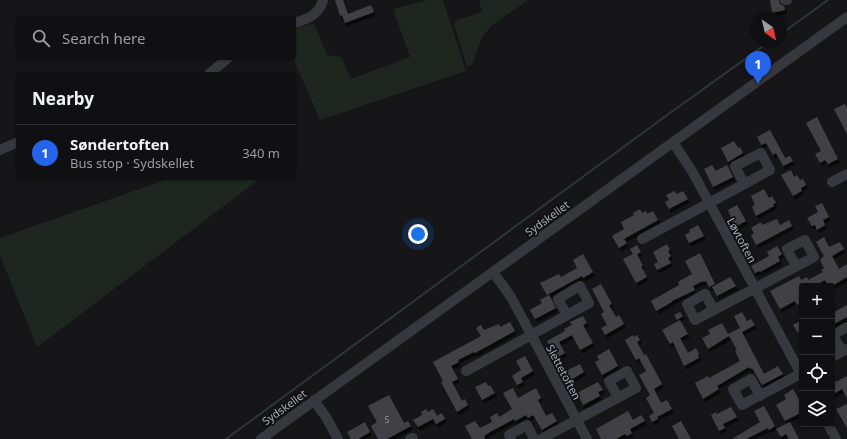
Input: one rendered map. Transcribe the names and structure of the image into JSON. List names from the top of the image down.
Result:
{
  "streets": {
    "street": ["Sydskellet", "Løvtoften", "Slettetoften"]
  },
  "crossings": [
    ["Sydskellet", "Løvtoften"],
    ["Sydskellet", "Slettetoften"]
  ],
  "house_numbers": ["5"],
  "north": "bottom right",
  "page": {
    "search": "Search here",
    "pins": "1",
    "heading": "Nearby",
    "list": [
      {
        "mark": "1",
        "name": "Søndertoften",
        "note": "Bus stop · Sydskellet",
        "value": "340 m"
      }
    ],
    "map_buttons": ["+", "−"]
  }
}
